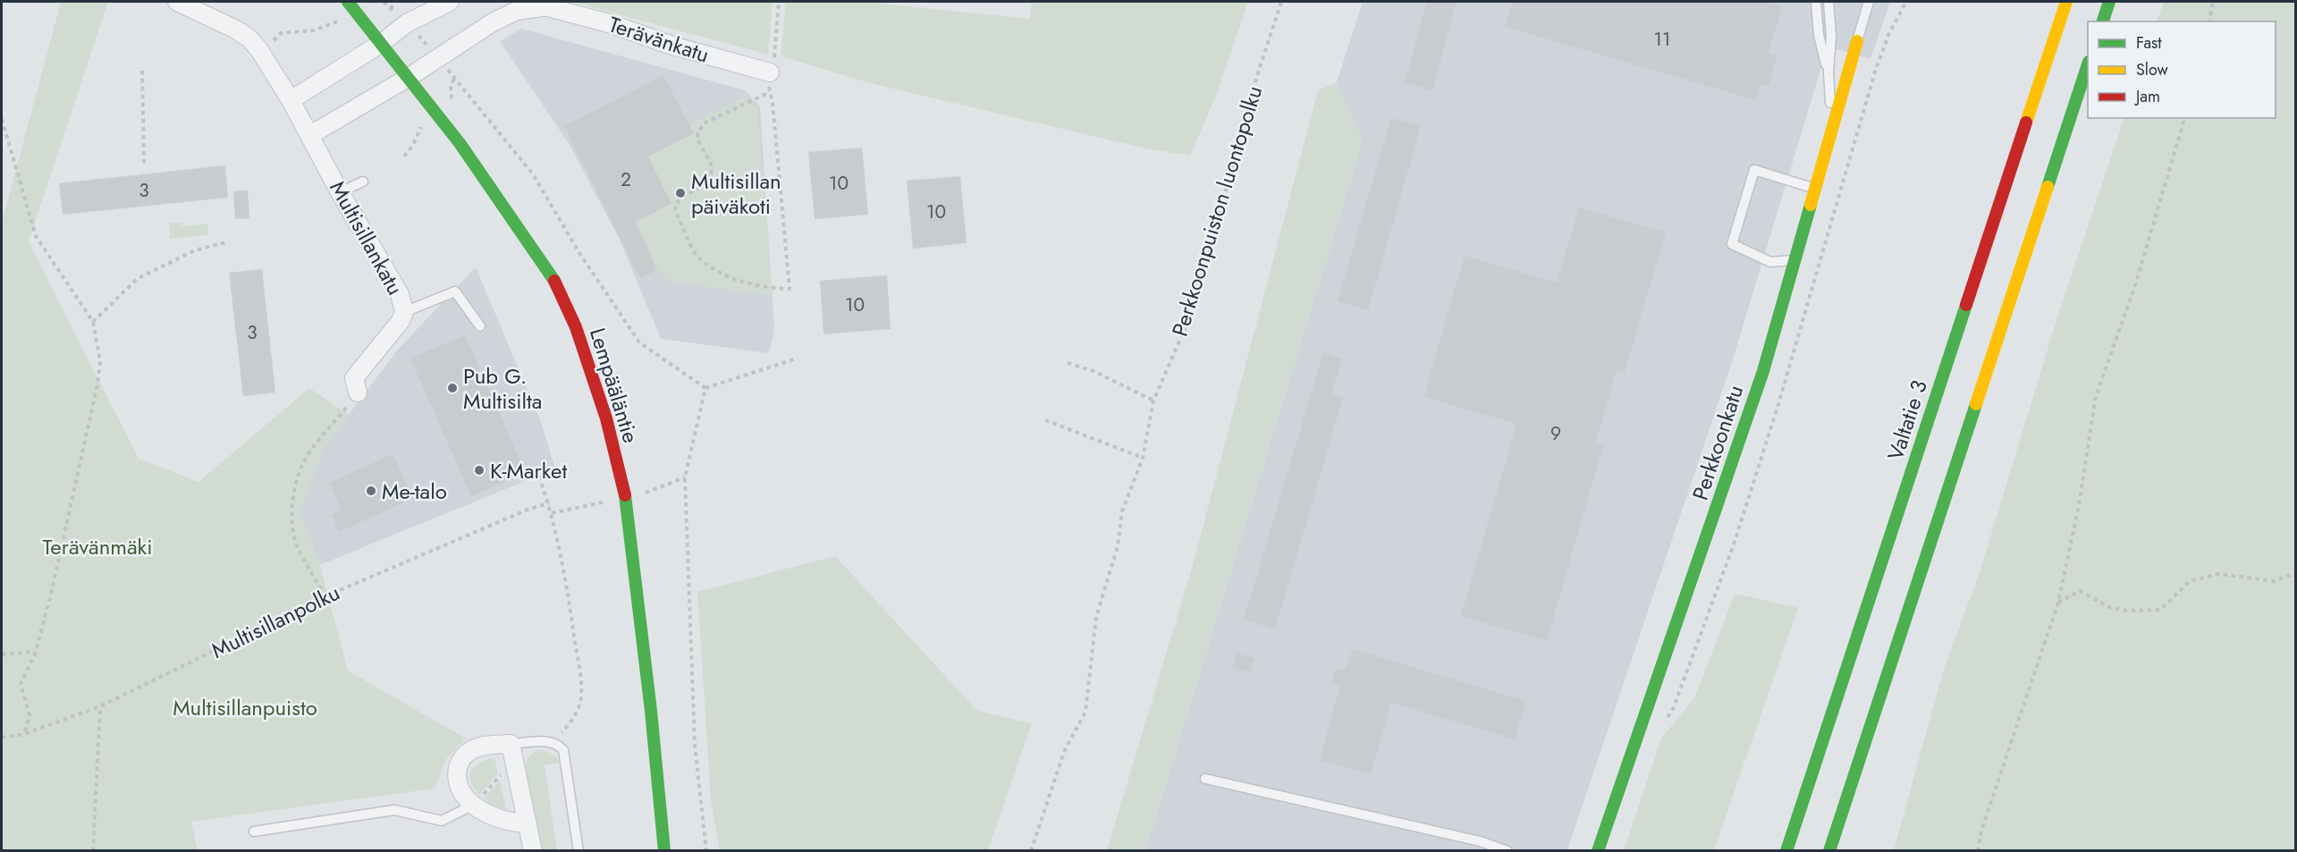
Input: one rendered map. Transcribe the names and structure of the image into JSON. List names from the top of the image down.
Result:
{
  "streets": {
    "main road": ["Lempääläntie", "Valtatie 3", "Perkkoonkatu"],
    "street": ["Terävänkatu", "Multisillankatu"],
    "path": ["Perkkoonpuiston luontopolku", "Multisillanpolku"]
  },
  "crossings": [
    ["Terävänkatu", "Lempääläntie"]
  ],
  "parks": ["Terävänmäki", "Multisillanpuisto"],
  "places": [
    "Multisillan päiväkoti",
    "Pub G. Multisilta",
    "K-Market",
    "Me-talo"
  ],
  "house_numbers": [
    "11",
    "2",
    "10",
    "3",
    "10",
    "10",
    "3",
    "9"
  ],
  "legend": ["Fast", "Slow", "Jam"]
}
